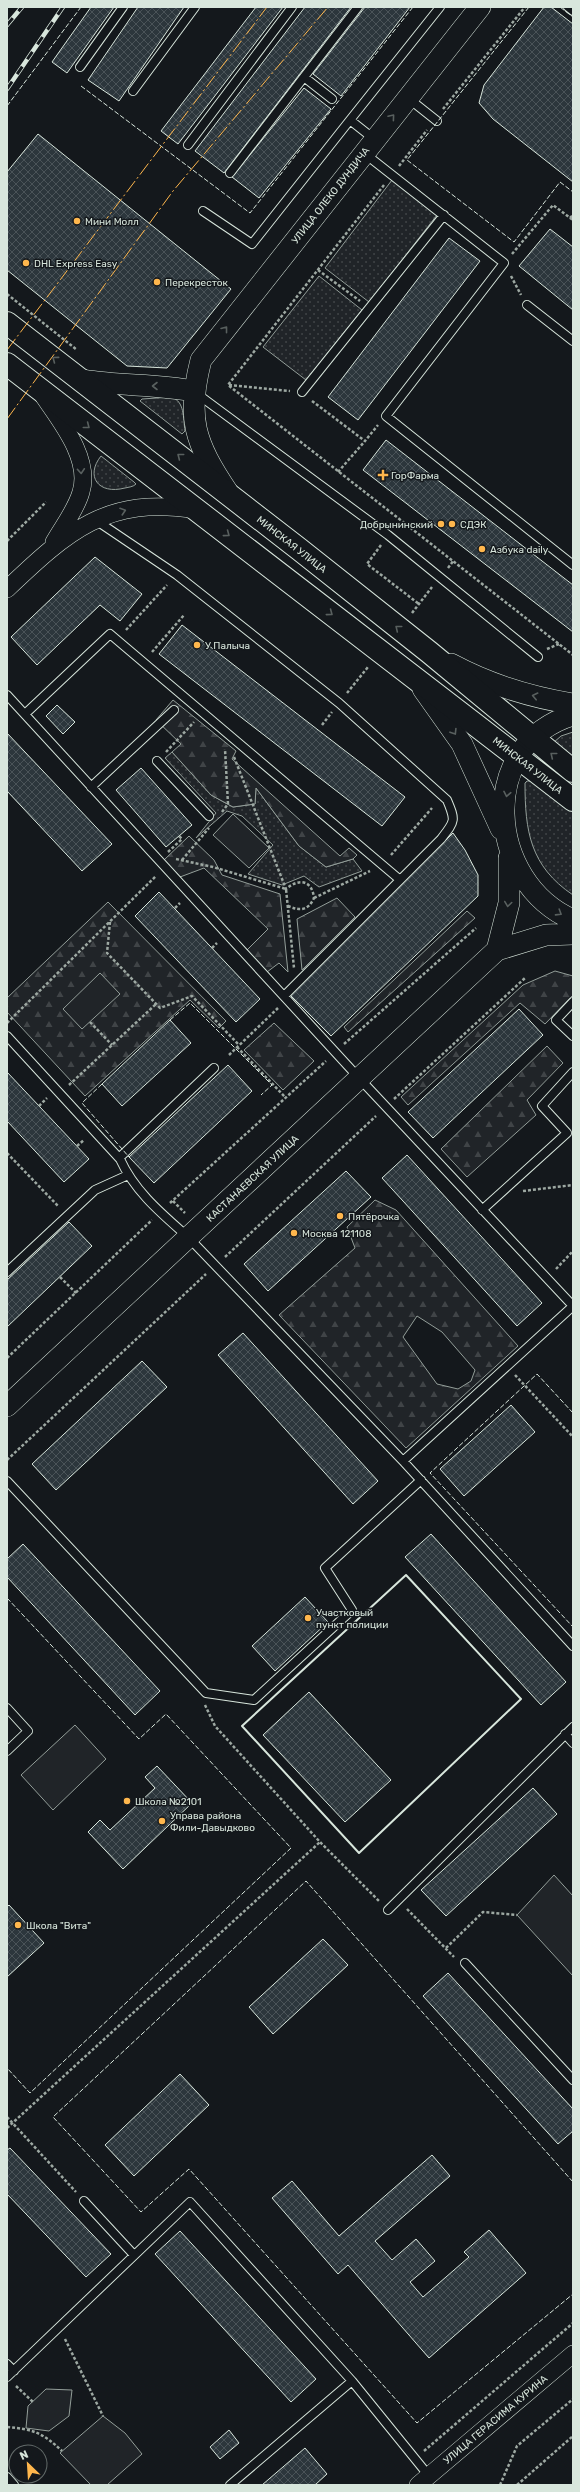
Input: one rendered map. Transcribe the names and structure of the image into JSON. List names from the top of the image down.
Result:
{
  "streets": {
    "main road": ["МИНСКАЯ УЛИЦА"],
    "street": ["УЛИЦА ОЛЕКО ДУНДИЧА", "КАСТАНАЕВСКАЯ УЛИЦА", "УЛИЦА ГЕРАСИМА КУРИНА"]
  },
  "crossings": [
    ["УЛИЦА ОЛЕКО ДУНДИЧА", "МИНСКАЯ УЛИЦА"]
  ],
  "one_way": ["УЛИЦА ОЛЕКО ДУНДИЧА"],
  "places": {
    "other": [
      "Мини Молл",
      "DHL Express Easy",
      "Перекресток",
      "Добрынинский",
      "СДЭК",
      "Азбука daily",
      "У Палыча",
      "Пятёрочка",
      "Москва 121108",
      "Участковый пункт полиции",
      "Школа №2101",
      "Управа района Фили-Давыдково",
      "Школа \"Вита\""
    ],
    "health": ["ГорФарма"]
  },
  "north": "top left"
}
